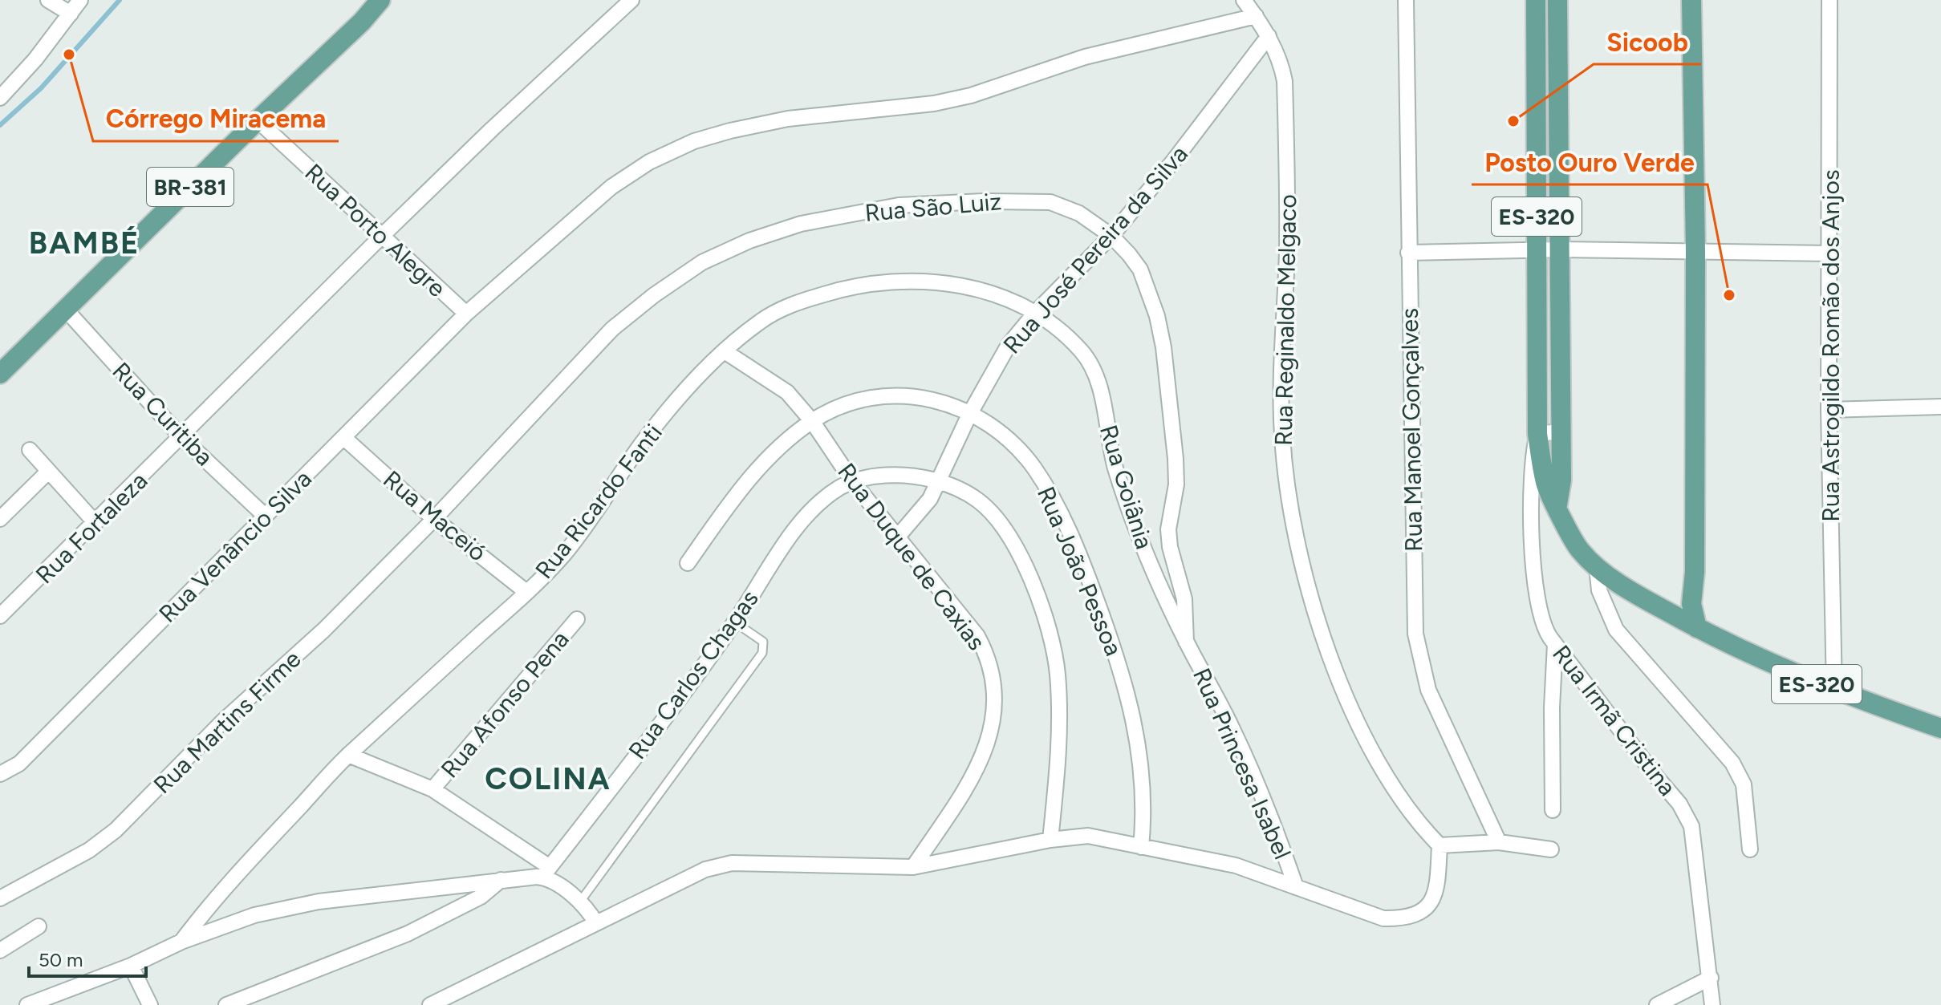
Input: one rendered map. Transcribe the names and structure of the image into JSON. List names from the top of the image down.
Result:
{
  "streets": {
    "main road": ["BR-381", "ES-320"],
    "street": [
      "Rua São Luiz",
      "Rua Porto Alegre",
      "Rua José Pereira da Silva",
      "Rua Reginaldo Melgaco",
      "Rua Astrogildo Romão dos Anjos",
      "Rua Curitiba",
      "Rua Manoel Gonçalves",
      "Rua Goiânia",
      "Rua Ricardo Fanti",
      "Rua Maceió",
      "Rua Fortaleza",
      "Rua Venâncio Silva",
      "Rua Duque de Caxias",
      "Rua João Pessoa",
      "Rua Carlos Chagas",
      "Rua Afonso Pena",
      "Rua Irmã Cristina",
      "Rua Martins Firme",
      "Rua Princesa Isabel"
    ]
  },
  "crossings": [
    ["BR-381", "Rua Porto Alegre"],
    ["BR-381", "Rua Curitiba"],
    ["Rua São Luiz", "Rua José Pereira da Silva"],
    ["Rua São Luiz", "Rua Goiânia"],
    ["Rua São Luiz", "Rua Maceió"],
    ["Rua São Luiz", "Rua Martins Firme"],
    ["Rua São Luiz", "Rua Princesa Isabel"],
    ["ES-320", "Rua Astrogildo Romão dos Anjos"],
    ["ES-320", "Rua Irmã Cristina"],
    ["Rua Porto Alegre", "Rua Fortaleza"],
    ["Rua Porto Alegre", "Rua Venâncio Silva"],
    ["Rua José Pereira da Silva", "Rua Reginaldo Melgaco"],
    ["Rua José Pereira da Silva", "Rua Goiânia"],
    ["Rua José Pereira da Silva", "Rua Ricardo Fanti"],
    ["Rua José Pereira da Silva", "Rua Duque de Caxias"],
    ["Rua José Pereira da Silva", "Rua João Pessoa"],
    ["Rua Reginaldo Melgaco", "Rua Venâncio Silva"],
    ["Rua Curitiba", "Rua Fortaleza"],
    ["Rua Curitiba", "Rua Venâncio Silva"],
    ["Rua Goiânia", "Rua Ricardo Fanti"],
    ["Rua Goiânia", "Rua Princesa Isabel"],
    ["Rua Ricardo Fanti", "Rua Maceió"],
    ["Rua Ricardo Fanti", "Rua Duque de Caxias"],
    ["Rua Maceió", "Rua Venâncio Silva"],
    ["Rua Maceió", "Rua Martins Firme"],
    ["Rua Duque de Caxias", "Rua João Pessoa"],
    ["Rua Duque de Caxias", "Rua Carlos Chagas"]
  ],
  "districts": ["BAMBÉ", "COLINA"],
  "places": ["Córrego Miracema", "Sicoob", "Posto Ouro Verde"],
  "scale_bar": "50 m"
}
